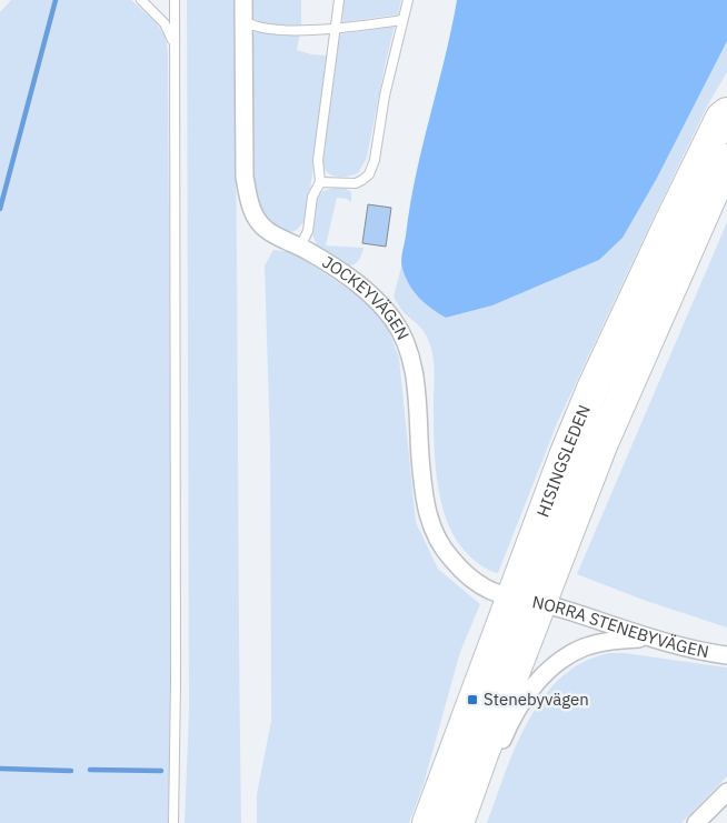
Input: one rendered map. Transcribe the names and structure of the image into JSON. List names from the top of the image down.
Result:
{
  "streets": {
    "highway": ["HISINGSLEDEN"],
    "street": ["JOCKEYVÄGEN", "NORRA STENEBYVÄGEN"]
  },
  "crossings": [
    ["JOCKEYVÄGEN", "HISINGSLEDEN"],
    ["JOCKEYVÄGEN", "NORRA STENEBYVÄGEN"],
    ["HISINGSLEDEN", "NORRA STENEBYVÄGEN"]
  ],
  "places": {
    "transit": ["Stenebyvägen"]
  }
}
